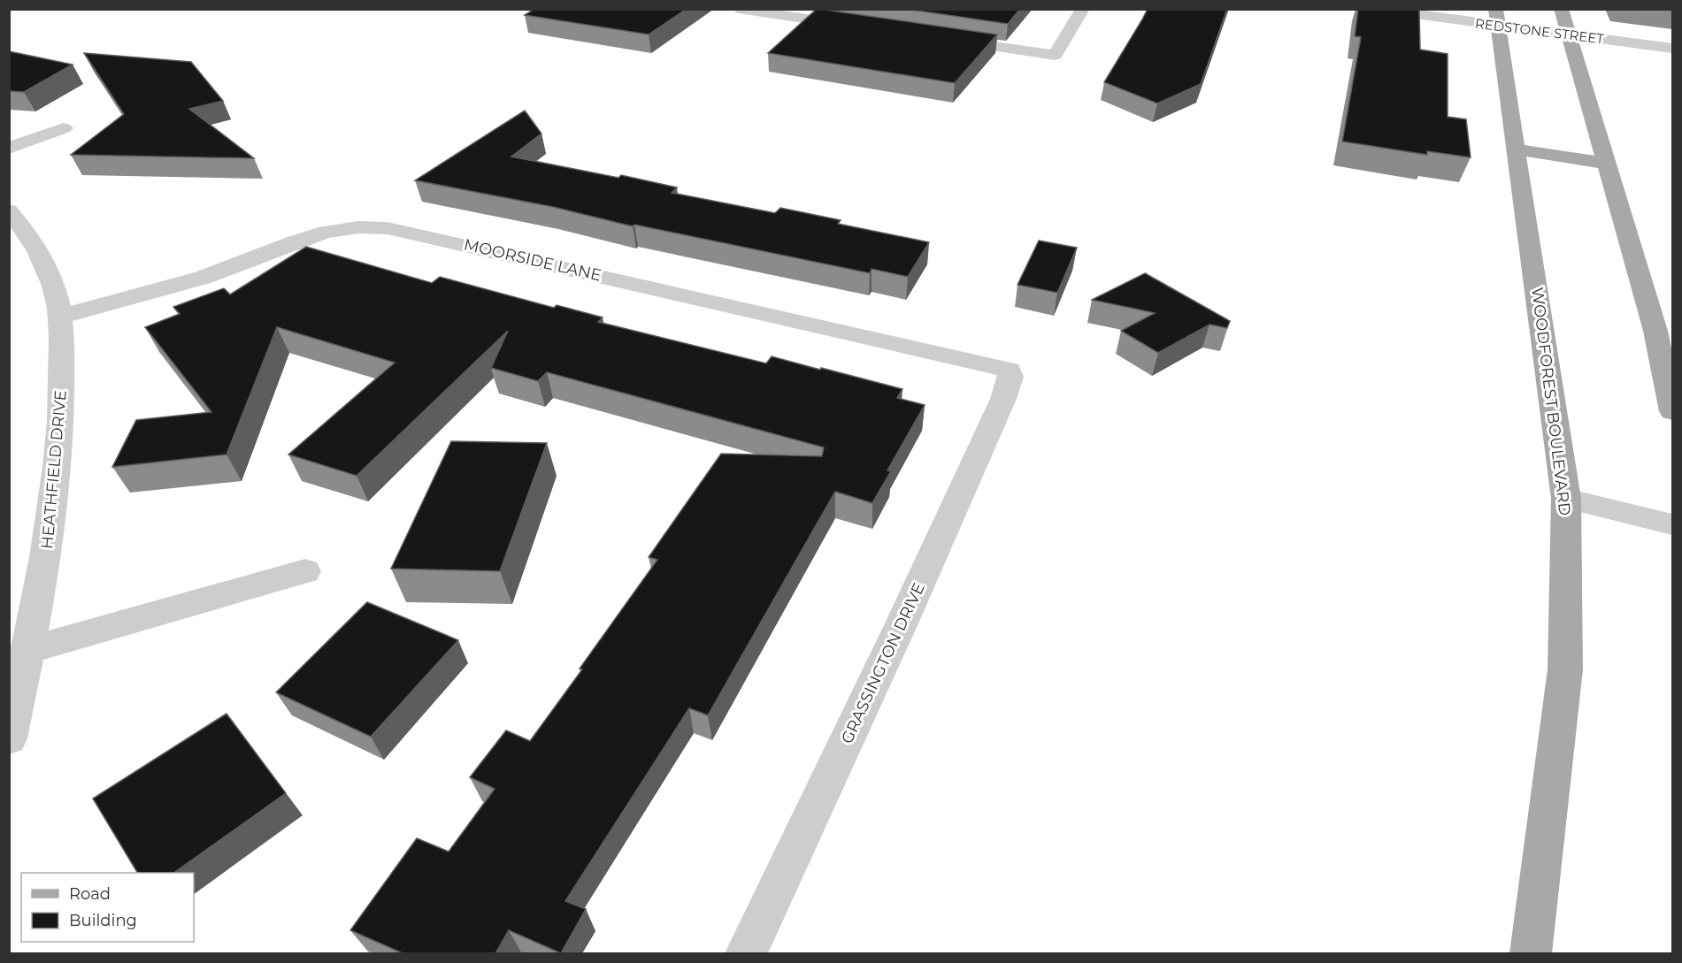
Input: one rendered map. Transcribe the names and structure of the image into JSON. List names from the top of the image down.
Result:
{
  "streets": {
    "main road": ["WOODFOREST BOULEVARD"],
    "street": [
      "REDSTONE STREET",
      "MOORSIDE LANE",
      "HEATHFIELD DRIVE",
      "GRASSINGTON DRIVE"
    ]
  },
  "crossings": [
    ["REDSTONE STREET", "WOODFOREST BOULEVARD"],
    ["MOORSIDE LANE", "HEATHFIELD DRIVE"],
    ["MOORSIDE LANE", "GRASSINGTON DRIVE"]
  ],
  "legend": ["Road", "Building"]
}
